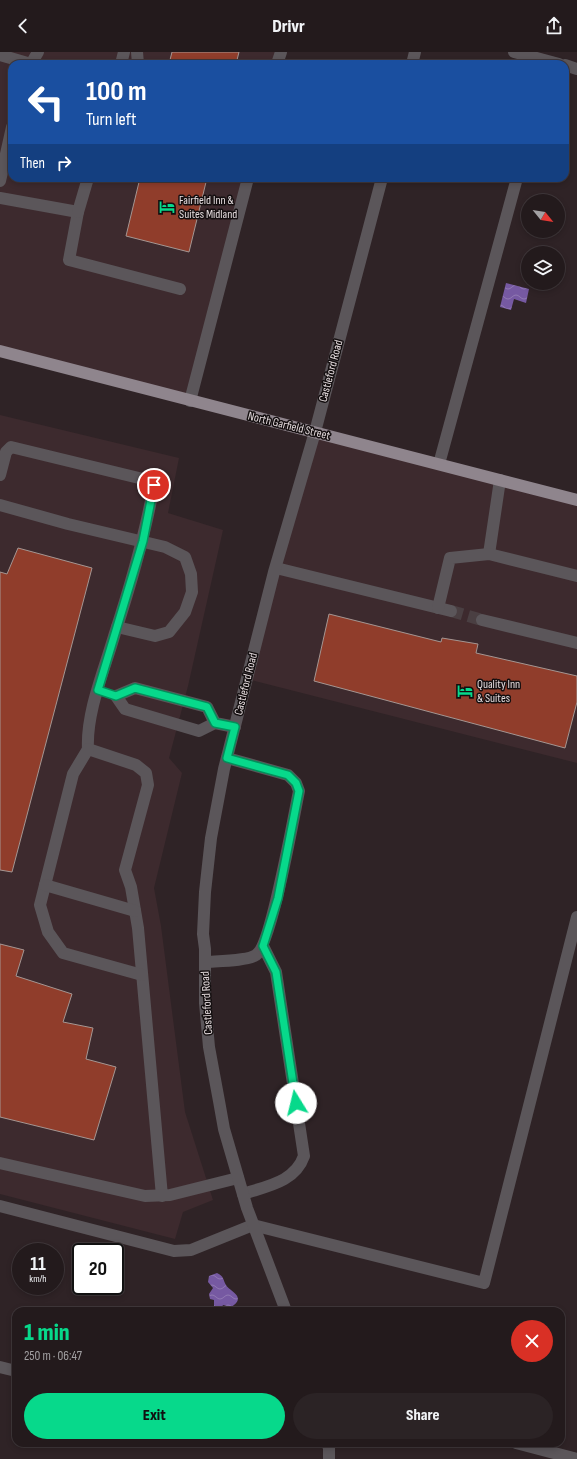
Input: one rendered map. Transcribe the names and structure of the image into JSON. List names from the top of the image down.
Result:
{
  "streets": {
    "main road": ["North Garfield Street"],
    "street": ["Castleford Road"]
  },
  "crossings": [
    ["Castleford Road", "North Garfield Street"]
  ],
  "places": {
    "hotel": ["Fairfield Inn & Suites Midland", "Quality Inn & Suites"]
  },
  "north": "bottom right",
  "page": {
    "header": "Drivr",
    "turn": ["100 m", "Turn left"],
    "then": "Then",
    "speed": "11 km/h",
    "limit": "20",
    "heading": ["1 min", "250 m · 06:47"],
    "buttons": ["Exit", "Share"]
  }
}
